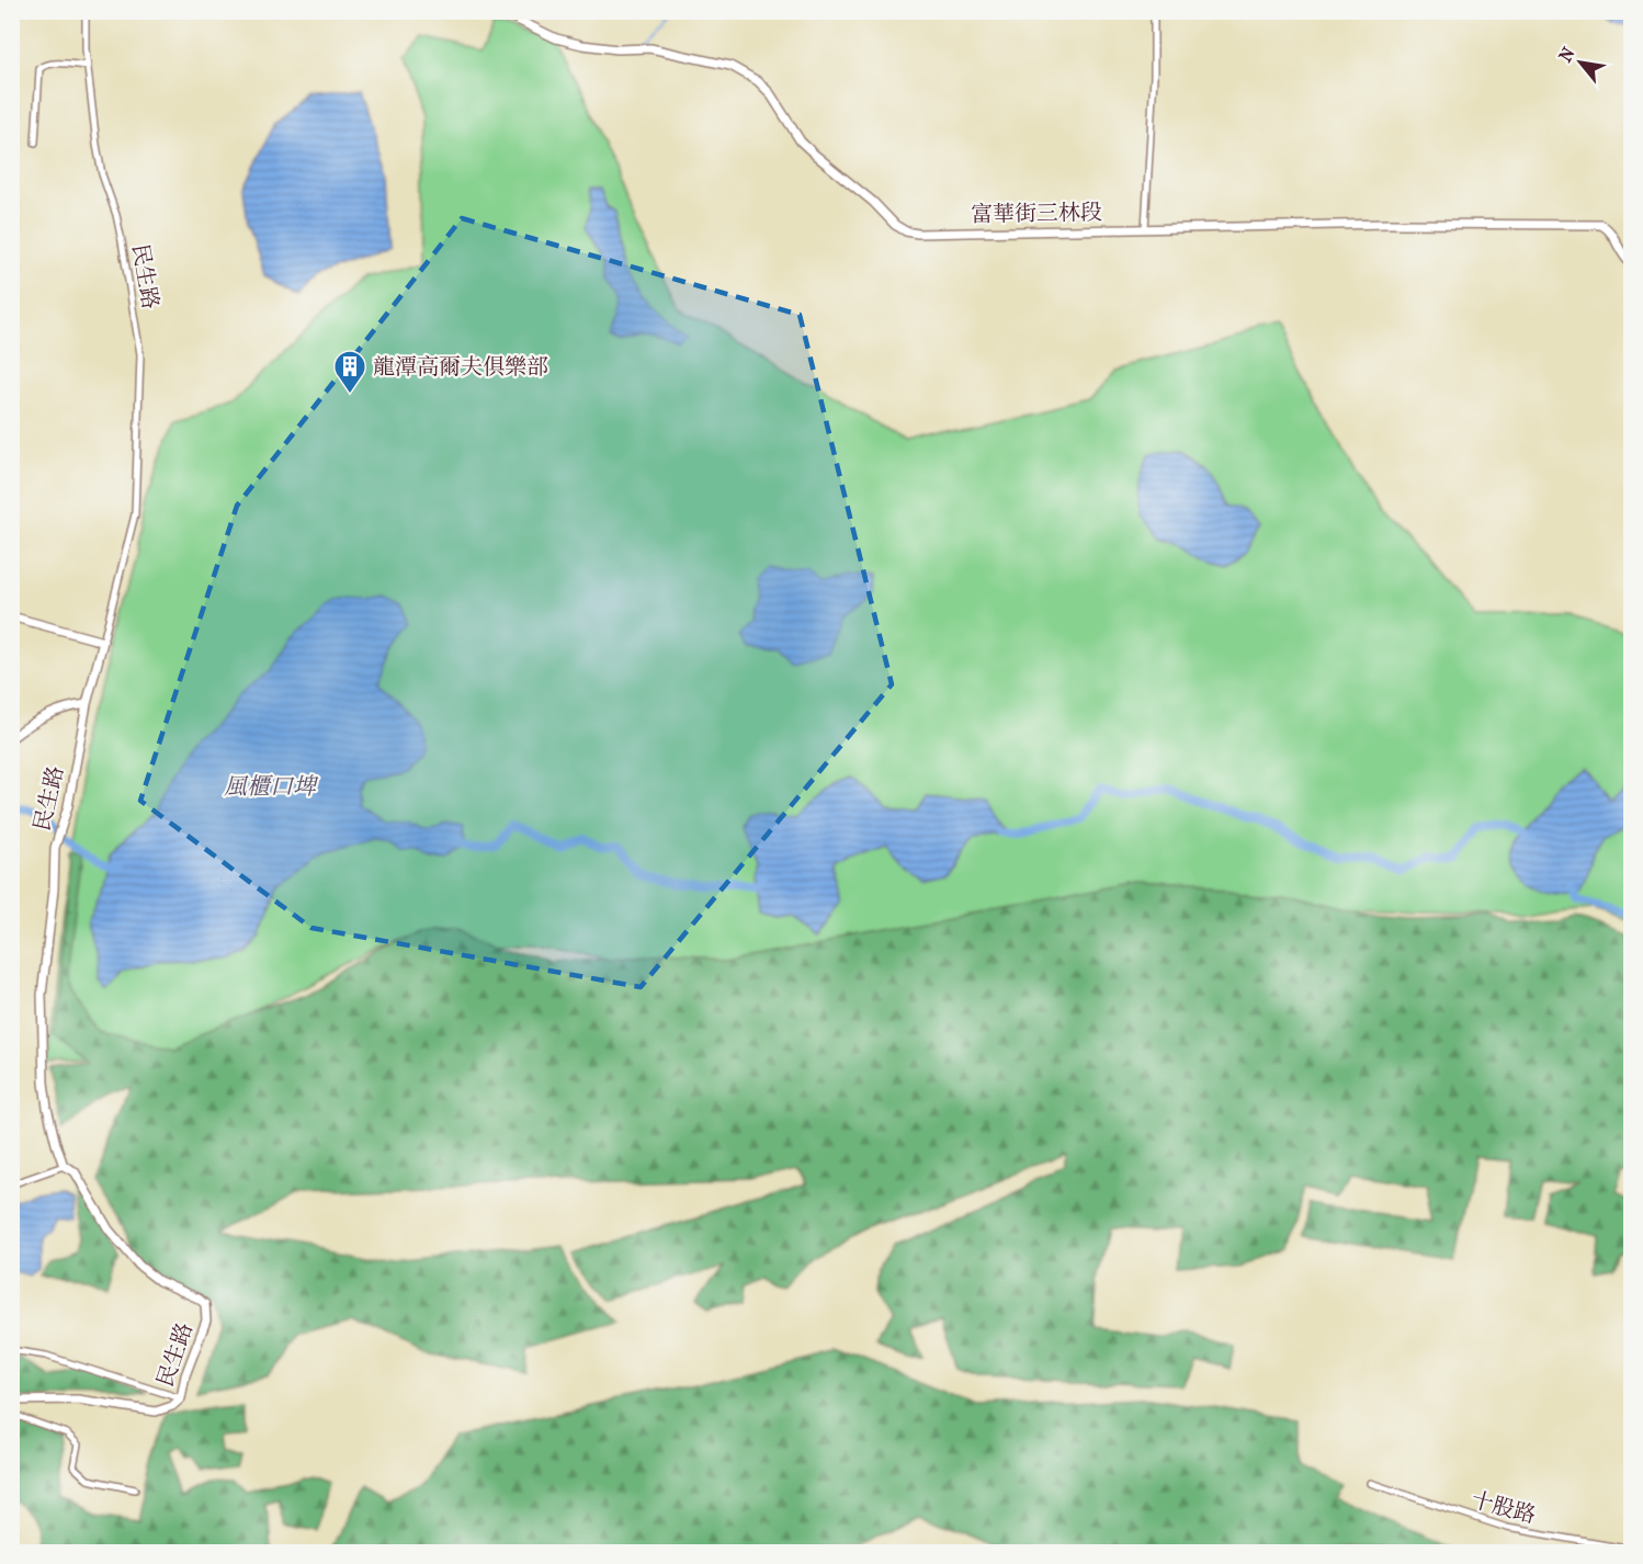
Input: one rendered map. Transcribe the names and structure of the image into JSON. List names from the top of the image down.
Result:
{
  "streets": {
    "street": ["富華街三林段", "民生路", "十股路"]
  },
  "water": ["風櫃口埤"],
  "places": {
    "building": ["龍潭高爾夫俱樂部"]
  },
  "north": "top left"
}
